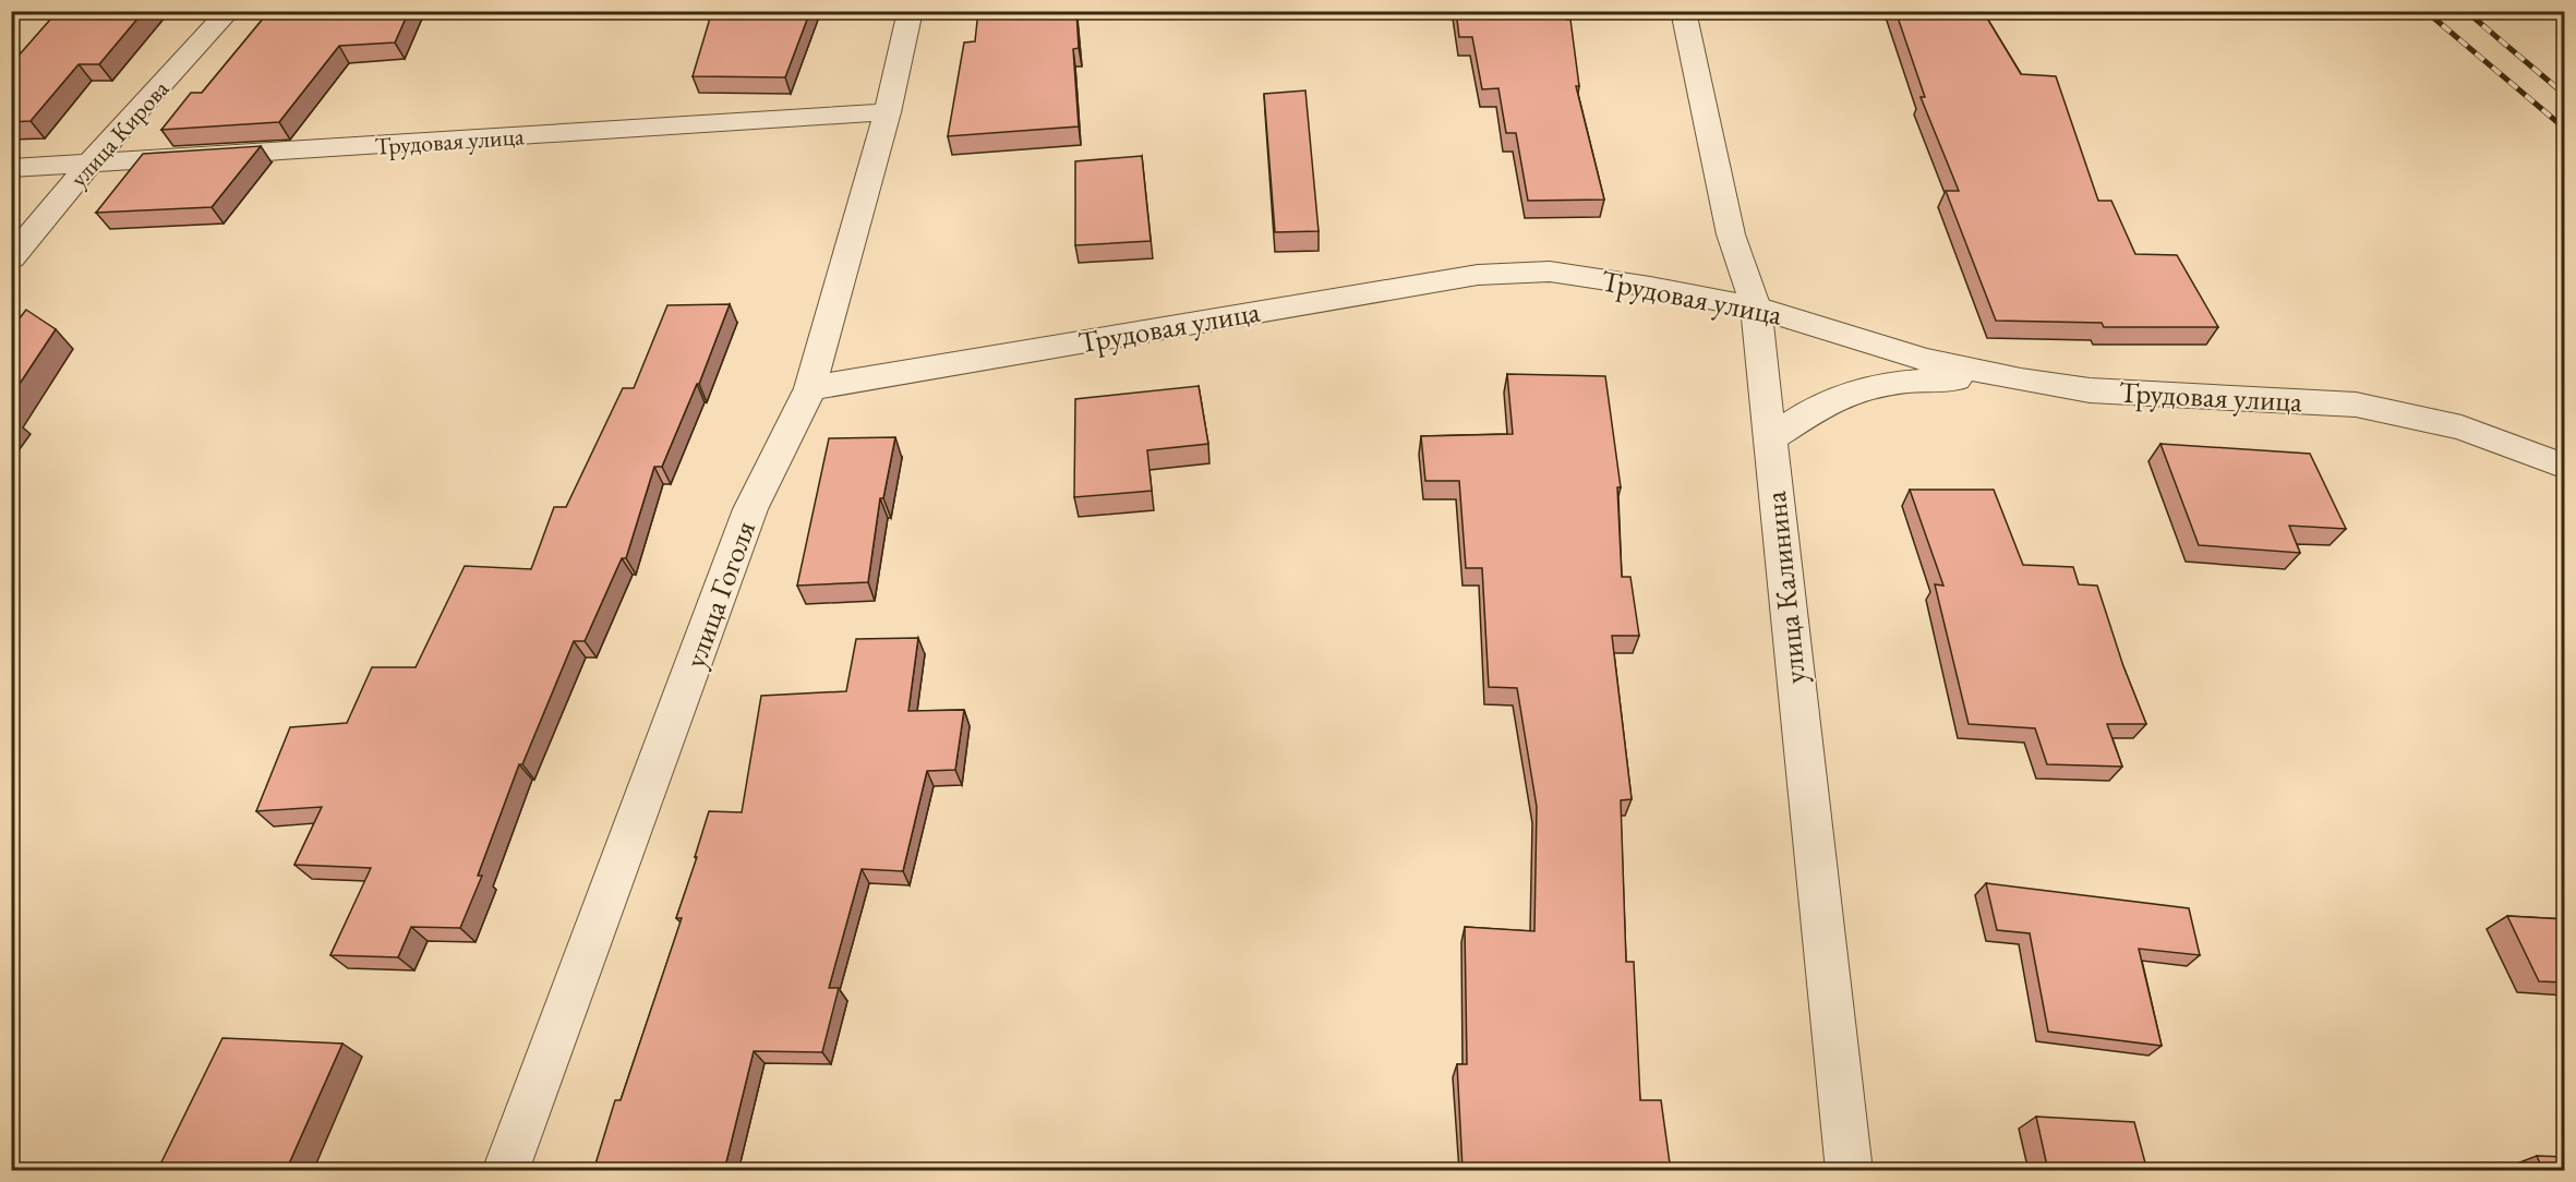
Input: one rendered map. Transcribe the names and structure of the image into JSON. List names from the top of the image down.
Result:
{
  "streets": {
    "street": [
      "улица Кирова",
      "Трудовая улица",
      "улица Калинина",
      "улица Гоголя"
    ]
  },
  "crossings": [
    ["улица Кирова", "Трудовая улица"],
    ["Трудовая улица", "улица Калинина"],
    ["Трудовая улица", "улица Гоголя"]
  ]
}
